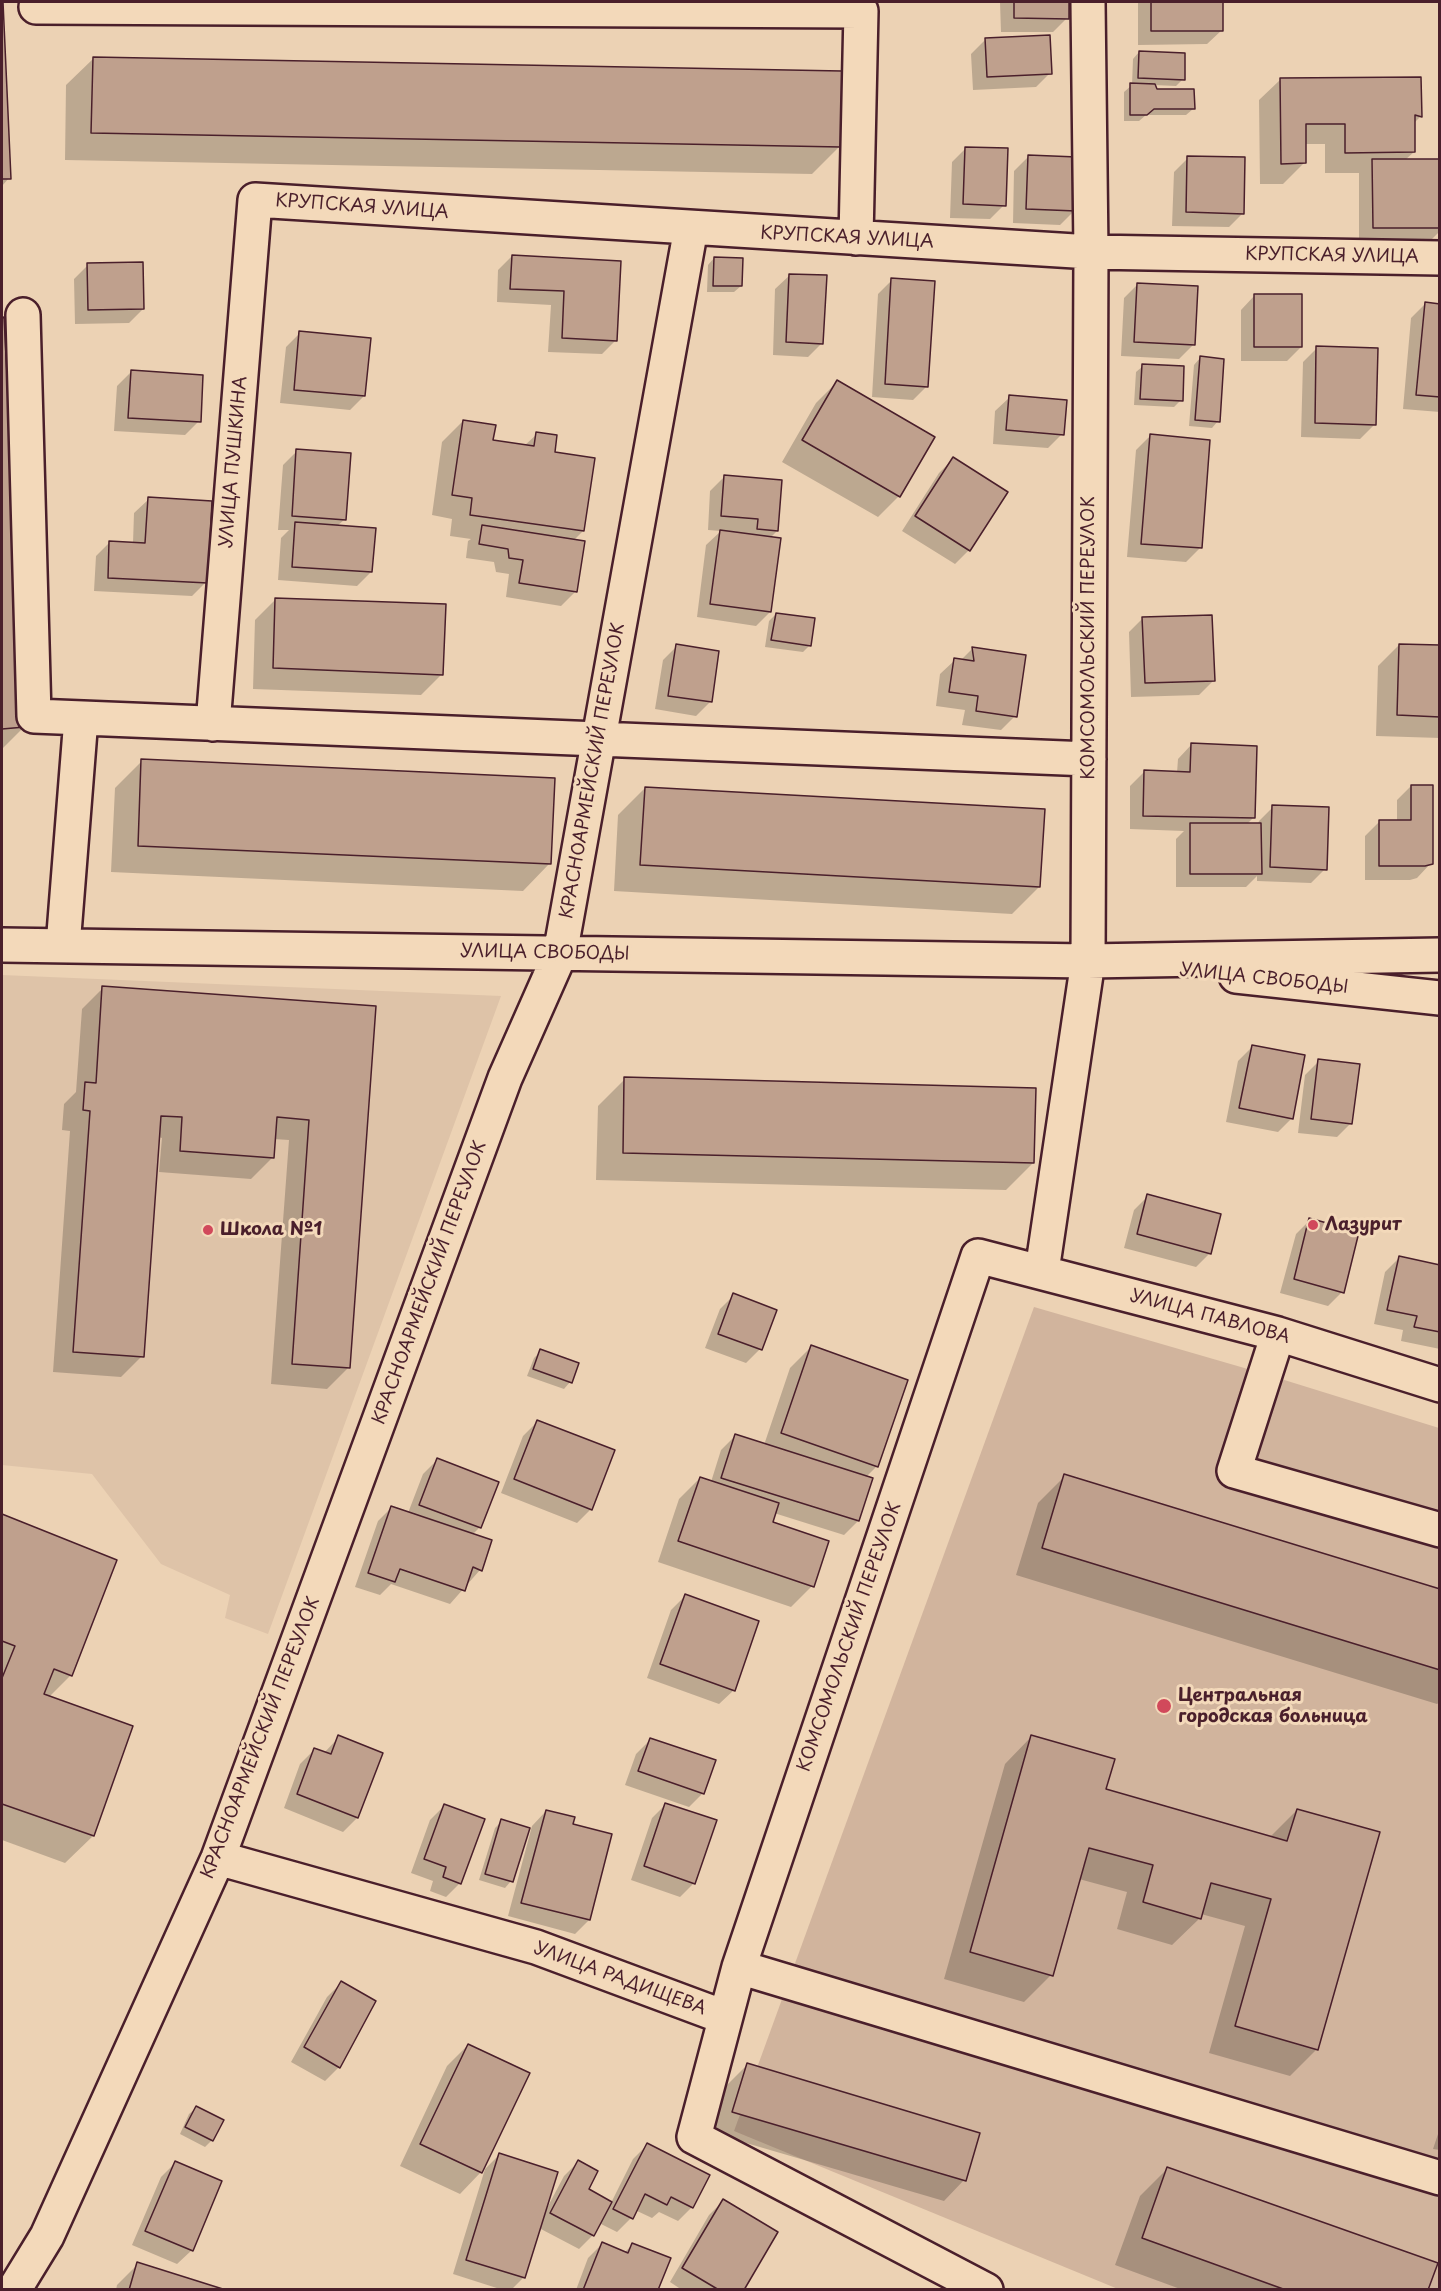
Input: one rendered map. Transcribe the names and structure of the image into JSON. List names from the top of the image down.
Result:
{
  "streets": {
    "street": [
      "КРУПСКАЯ УЛИЦА",
      "УЛИЦА ПУШКИНА",
      "КОМСОМОЛЬСКИЙ ПЕРЕУЛОК",
      "КРАСНОАРМЕЙСКИЙ ПЕРЕУЛОК",
      "УЛИЦА СВОБОДЫ",
      "УЛИЦА ПАВЛОВА",
      "УЛИЦА РАДИЩЕВА"
    ]
  },
  "crossings": [
    ["КРУПСКАЯ УЛИЦА", "УЛИЦА ПУШКИНА"],
    ["КРУПСКАЯ УЛИЦА", "КОМСОМОЛЬСКИЙ ПЕРЕУЛОК"],
    ["КРУПСКАЯ УЛИЦА", "КРАСНОАРМЕЙСКИЙ ПЕРЕУЛОК"],
    ["КОМСОМОЛЬСКИЙ ПЕРЕУЛОК", "УЛИЦА СВОБОДЫ"],
    ["КОМСОМОЛЬСКИЙ ПЕРЕУЛОК", "УЛИЦА ПАВЛОВА"],
    ["КОМСОМОЛЬСКИЙ ПЕРЕУЛОК", "УЛИЦА РАДИЩЕВА"],
    ["КРАСНОАРМЕЙСКИЙ ПЕРЕУЛОК", "УЛИЦА СВОБОДЫ"],
    ["КРАСНОАРМЕЙСКИЙ ПЕРЕУЛОК", "УЛИЦА РАДИЩЕВА"]
  ],
  "places": ["Лазурит", "Школа №1", "Центральная городская больница"]
}
